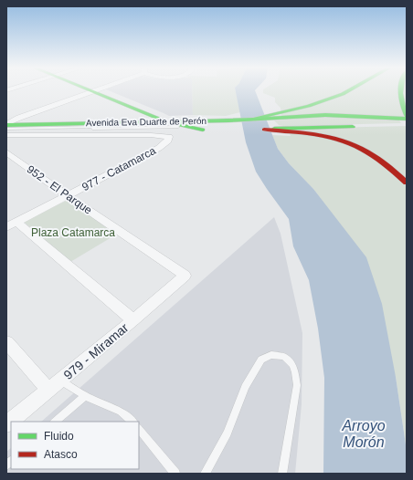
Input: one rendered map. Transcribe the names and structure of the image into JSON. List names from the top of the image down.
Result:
{
  "streets": {
    "main road": ["Avenida Eva Duarte de Perón"],
    "street": ["977 - Catamarca", "952 - El Parque", "979 - Miramar"]
  },
  "crossings": [
    ["Avenida Eva Duarte de Perón", "977 - Catamarca"],
    ["977 - Catamarca", "952 - El Parque"],
    ["952 - El Parque", "979 - Miramar"]
  ],
  "water": ["Arroyo Morón"],
  "parks": ["Plaza Catamarca"],
  "legend": ["Fluido", "Atasco"]
}
